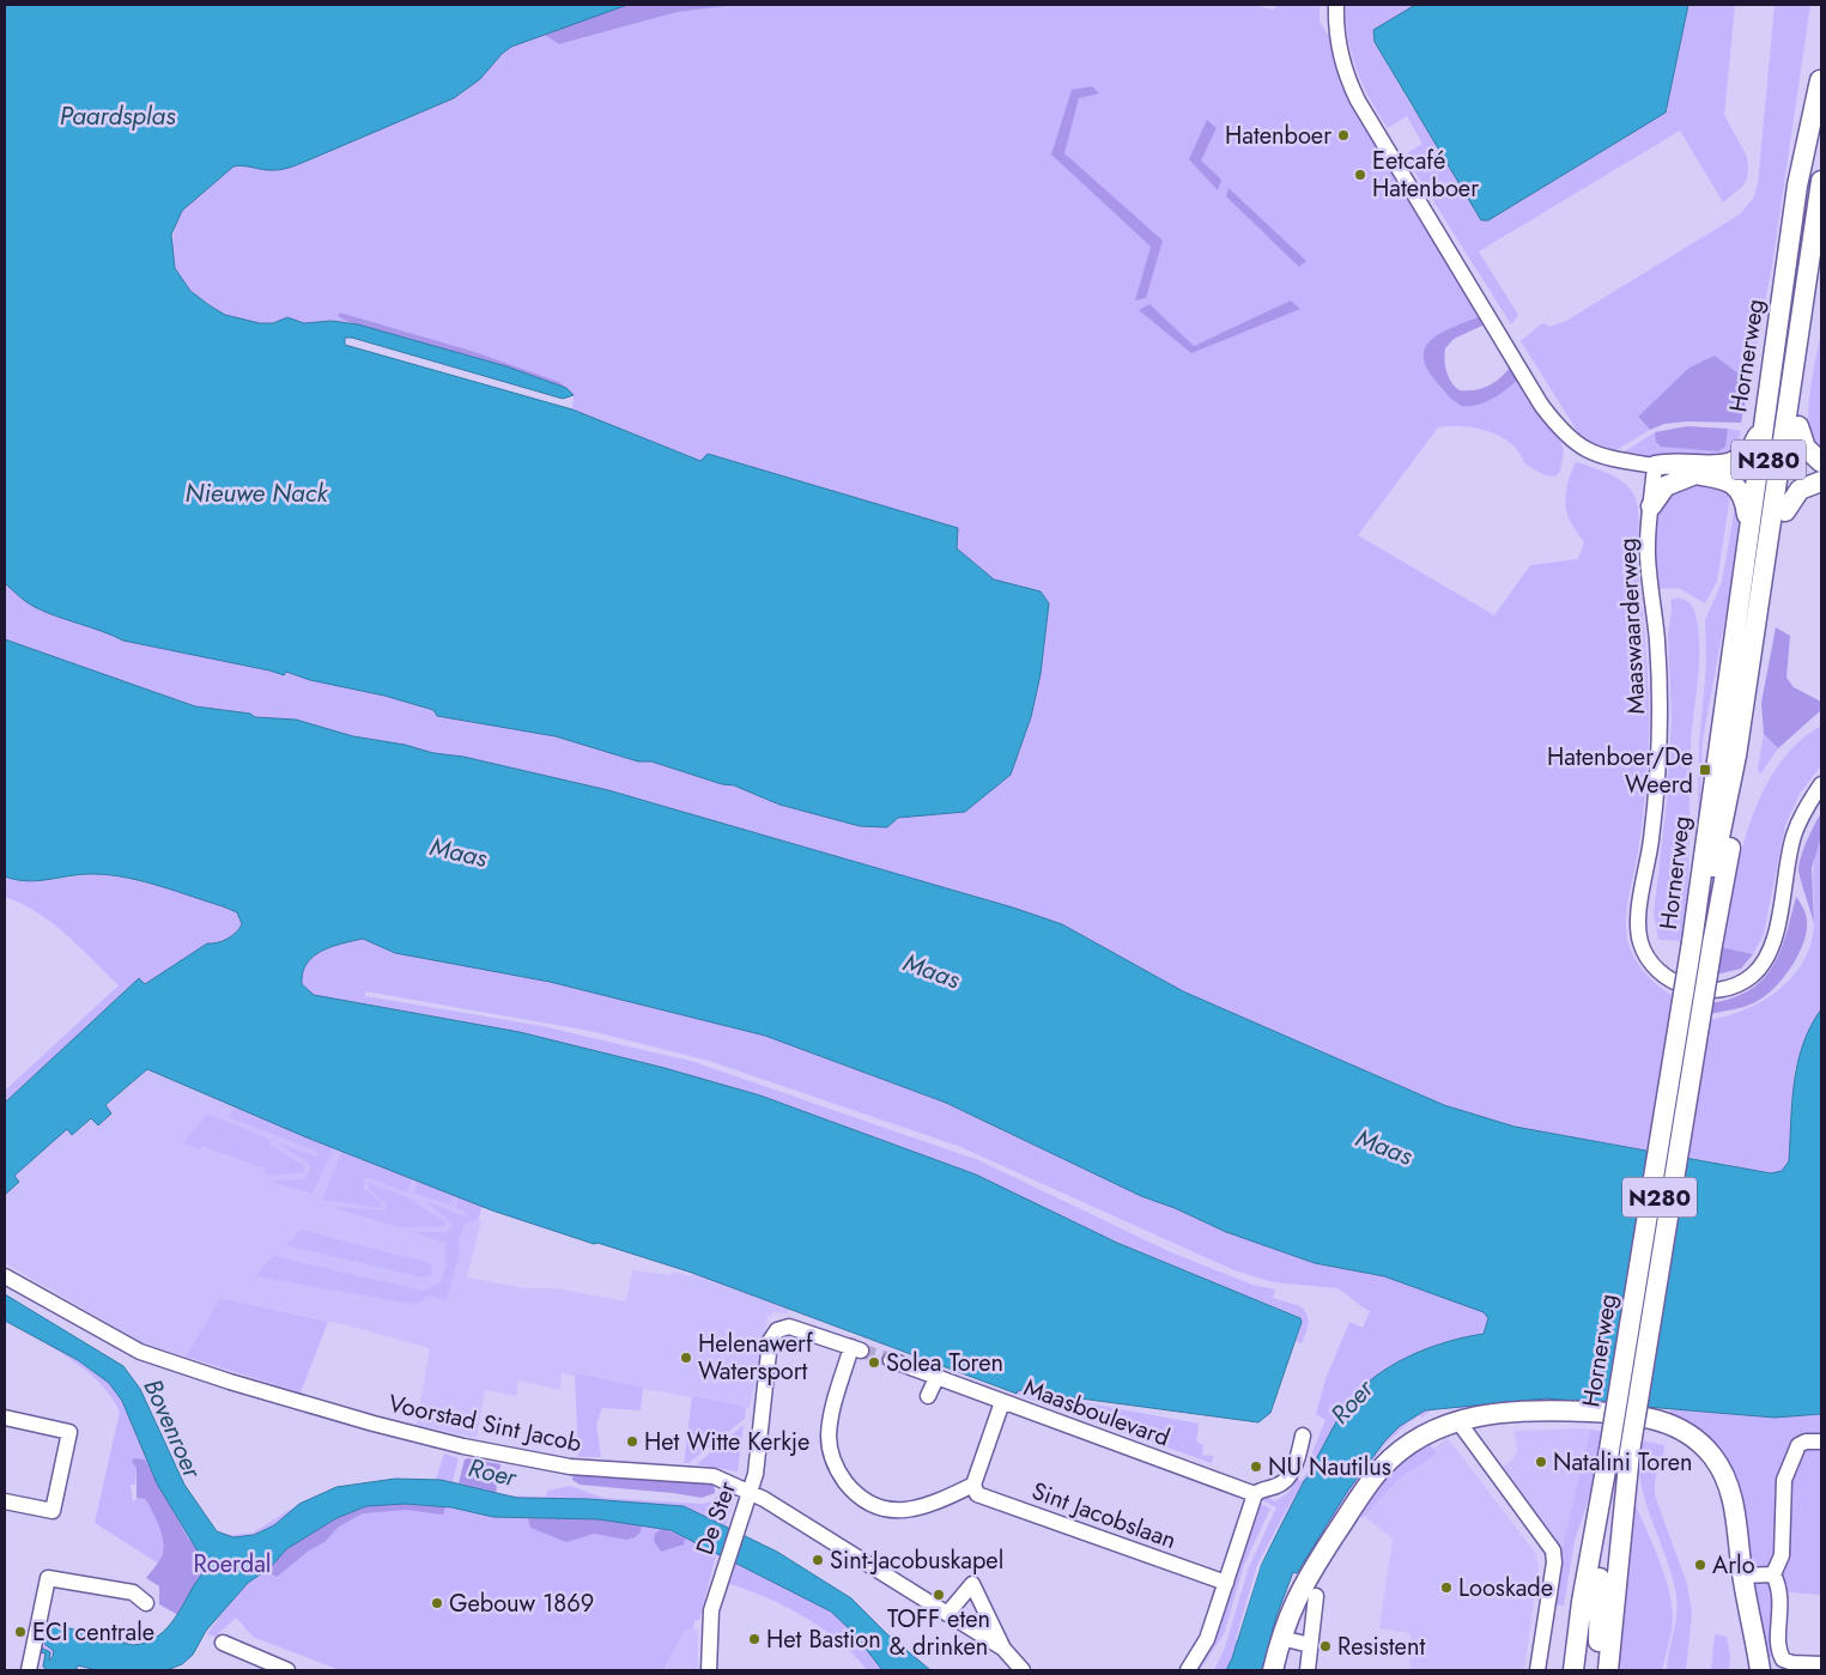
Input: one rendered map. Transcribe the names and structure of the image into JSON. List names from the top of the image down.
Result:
{
  "streets": {
    "main road": ["Hornerweg", "N280"],
    "street": [
      "Maaswaarderweg",
      "Maasboulevard",
      "Voorstad Sint Jacob",
      "Sint Jacobslaan",
      "De Ster"
    ]
  },
  "crossings": [
    ["Voorstad Sint Jacob", "De Ster"],
    ["Sint Jacobslaan", "De Ster"]
  ],
  "water": [
    "Paardsplas",
    "Nieuwe Nack",
    "Maas",
    "Roer",
    "Bovenroer"
  ],
  "parks": ["Roerdal"],
  "places": {
    "other": [
      "Hatenboer",
      "Eetcafé Hatenboer",
      "Helenawerf Watersport",
      "Solea Toren",
      "Het Witte Kerkje",
      "Natalini Toren",
      "NU Nautilus",
      "Sint-Jacobuskapel",
      "Arlo",
      "Looskade",
      "TOFF eten & drinken",
      "Gebouw 1869",
      "ECI centrale",
      "Het Bastion",
      "Resistent"
    ],
    "transit": ["Hatenboer/De Weerd"]
  }
}
